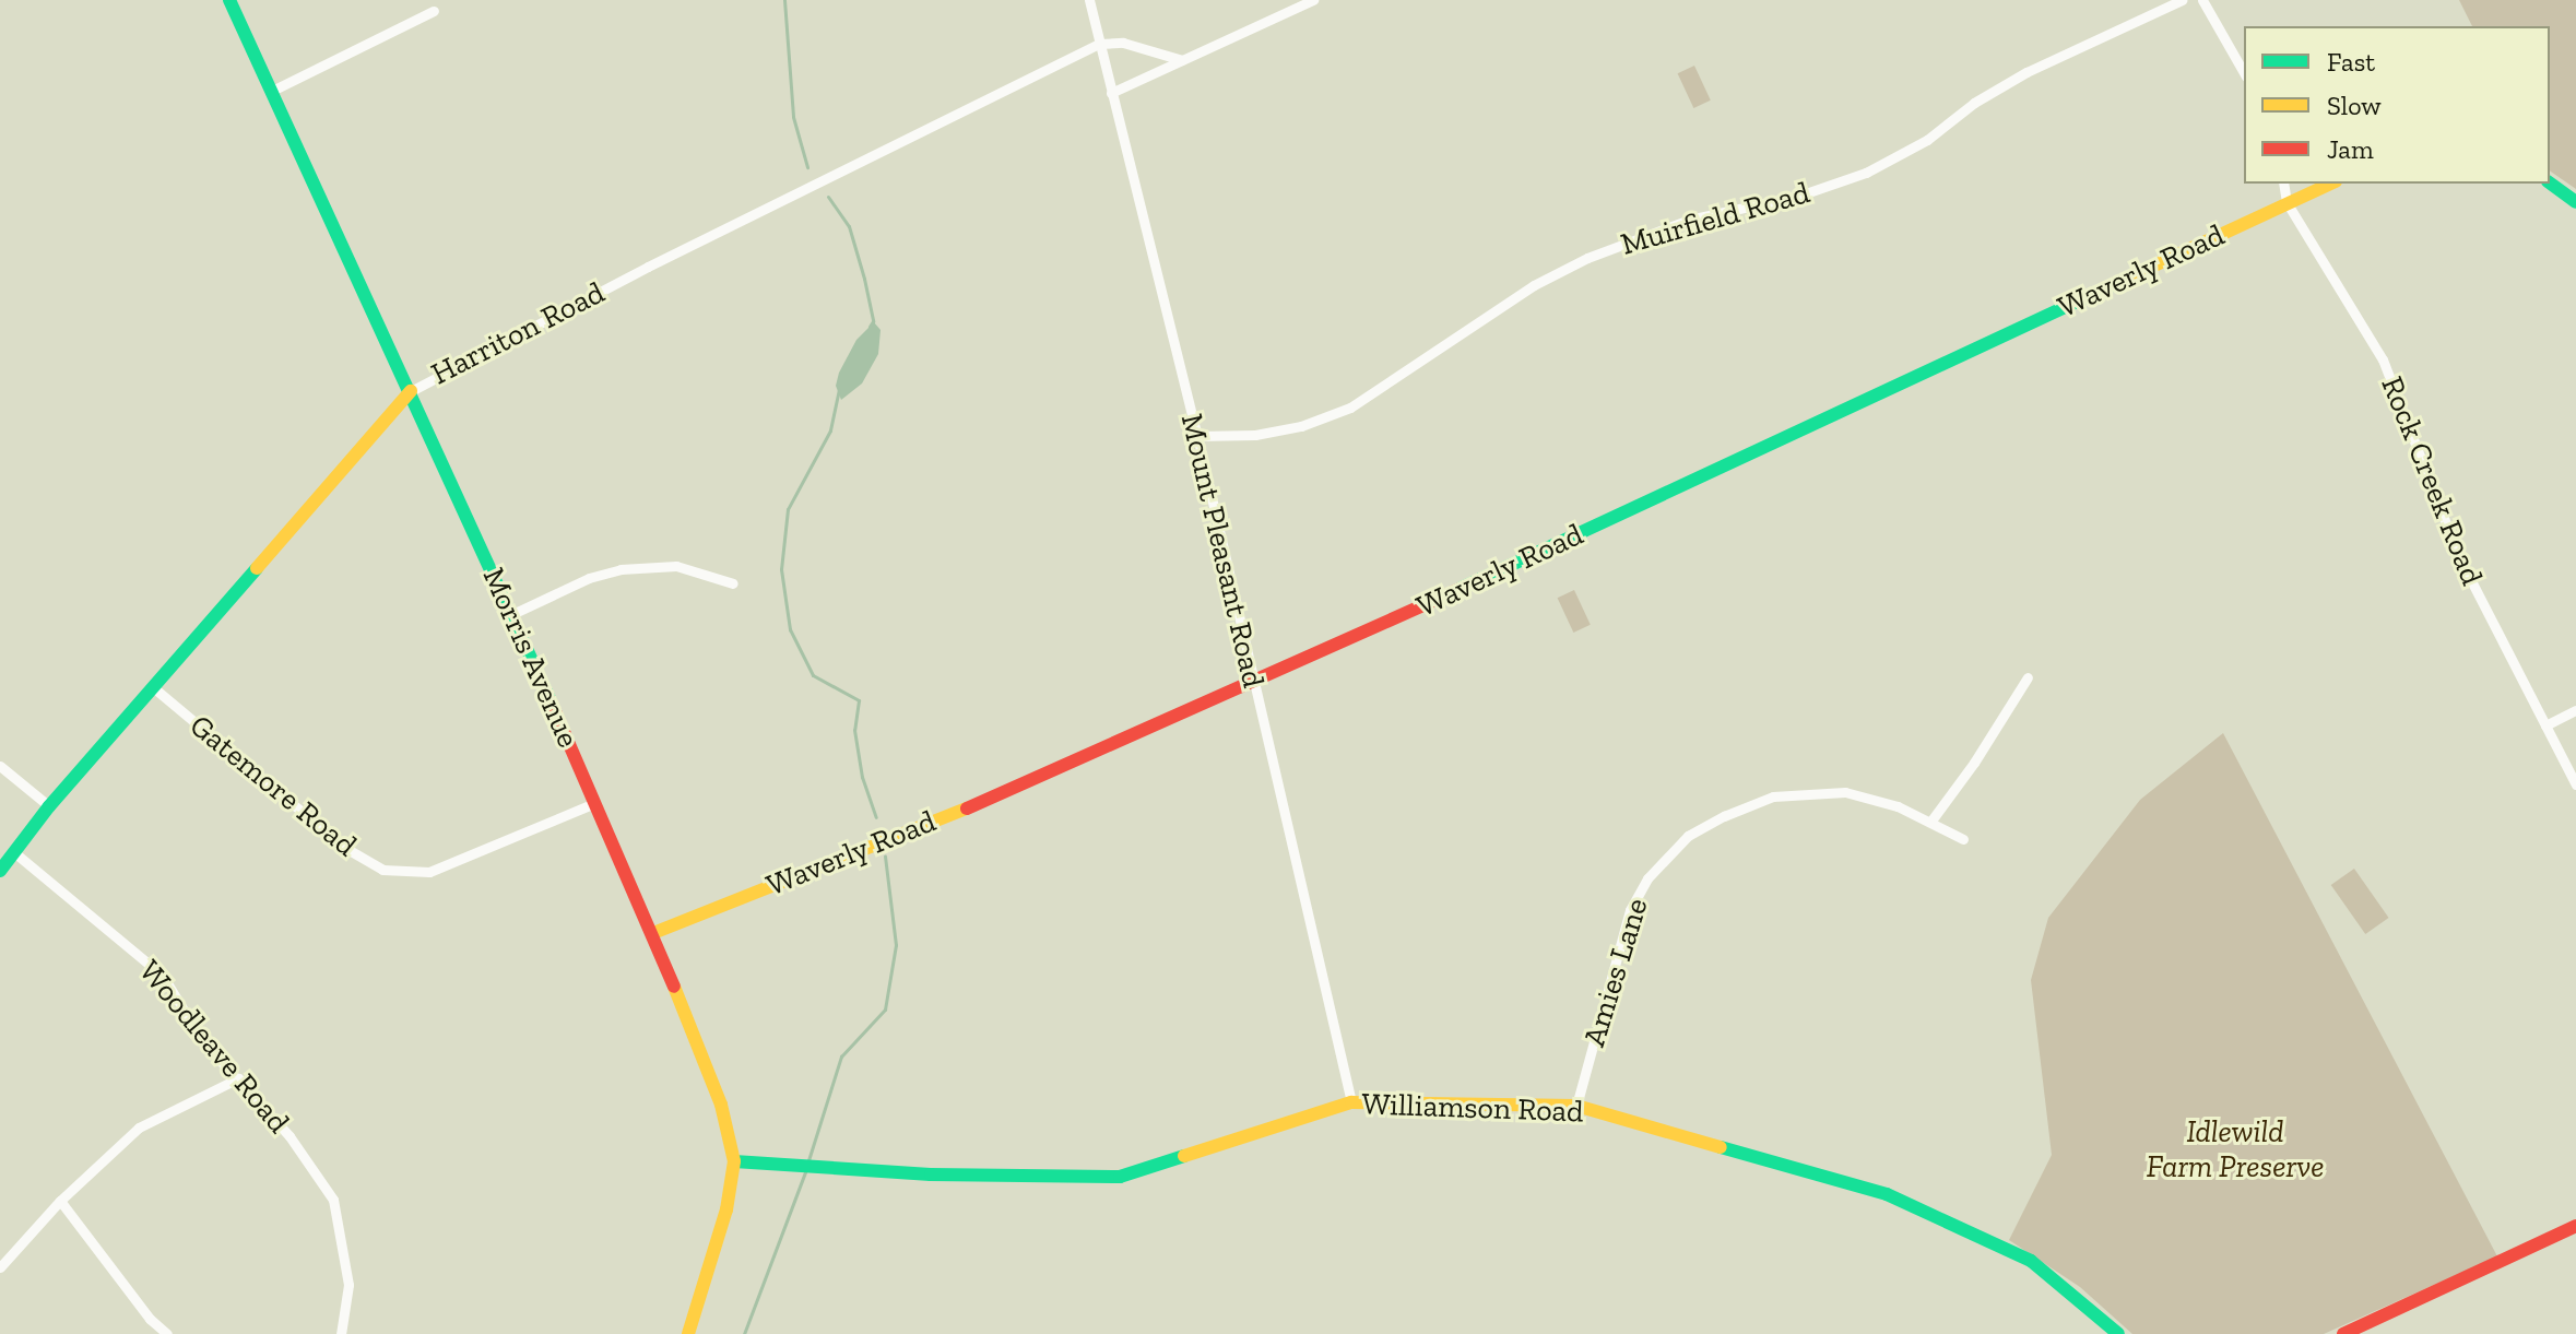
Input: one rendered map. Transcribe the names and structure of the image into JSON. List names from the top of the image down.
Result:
{
  "streets": {
    "street": [
      "Muirfield Road",
      "Waverly Road",
      "Harriton Road",
      "Rock Creek Road",
      "Mount Pleasant Road",
      "Morris Avenue",
      "Gatemore Road",
      "Amies Lane",
      "Woodleave Road",
      "Williamson Road"
    ]
  },
  "crossings": [
    ["Muirfield Road", "Mount Pleasant Road"],
    ["Waverly Road", "Rock Creek Road"],
    ["Waverly Road", "Mount Pleasant Road"],
    ["Waverly Road", "Morris Avenue"],
    ["Harriton Road", "Mount Pleasant Road"],
    ["Harriton Road", "Morris Avenue"],
    ["Harriton Road", "Gatemore Road"],
    ["Harriton Road", "Woodleave Road"],
    ["Mount Pleasant Road", "Williamson Road"],
    ["Morris Avenue", "Gatemore Road"],
    ["Morris Avenue", "Williamson Road"],
    ["Amies Lane", "Williamson Road"]
  ],
  "parks": ["Idlewild Farm Preserve"],
  "legend": ["Fast", "Slow", "Jam"]
}
